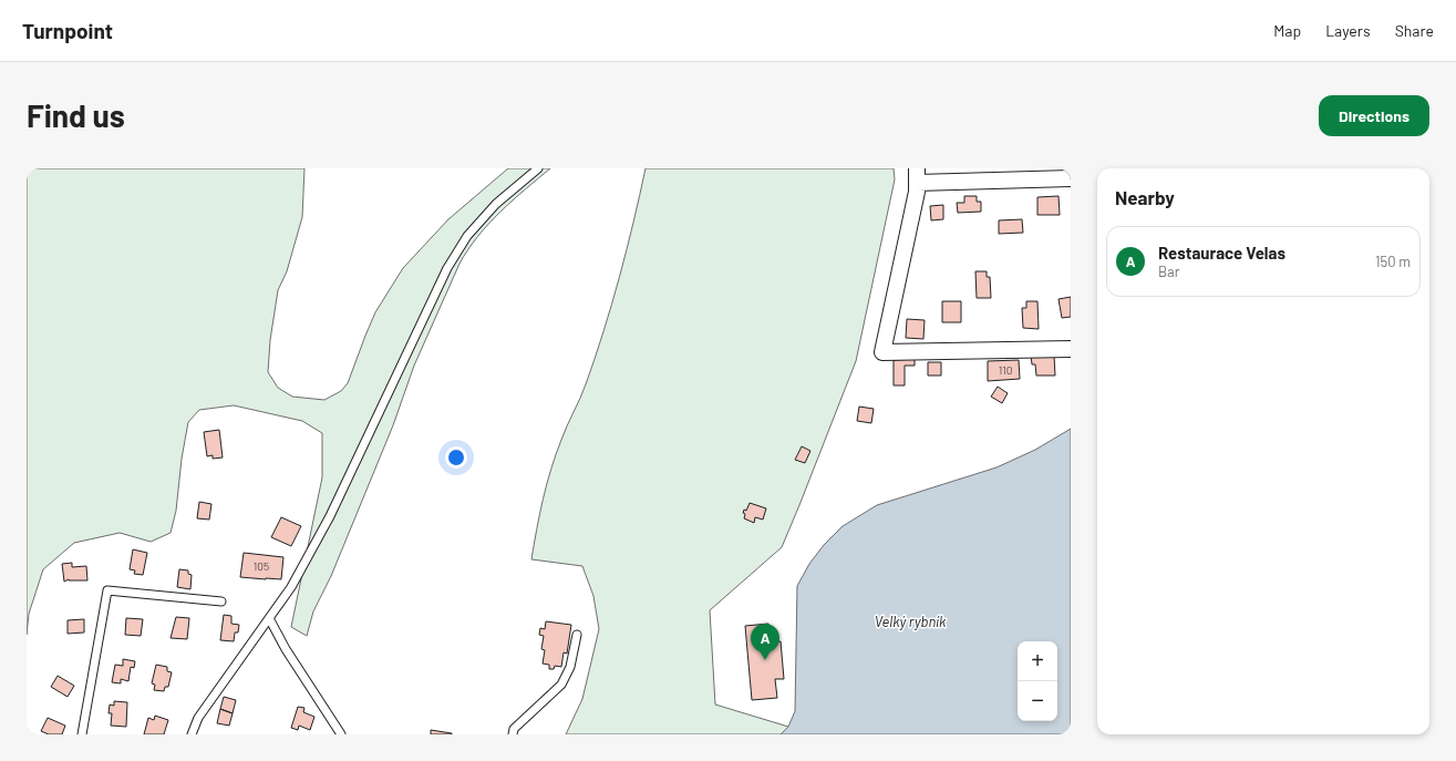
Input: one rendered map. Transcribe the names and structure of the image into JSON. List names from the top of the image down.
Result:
{
  "water": ["Velký rybník"],
  "house_numbers": ["110", "105"],
  "page": {
    "header": "Turnpoint",
    "nav": ["Map", "Layers", "Share"],
    "buttons": "Directions",
    "title": "Find us",
    "heading": "Nearby",
    "list": [
      {
        "mark": "A",
        "name": "Restaurace Velas",
        "note": "Bar",
        "value": "150 m"
      }
    ],
    "pins": "A",
    "map_buttons": ["+", "−"]
  }
}
